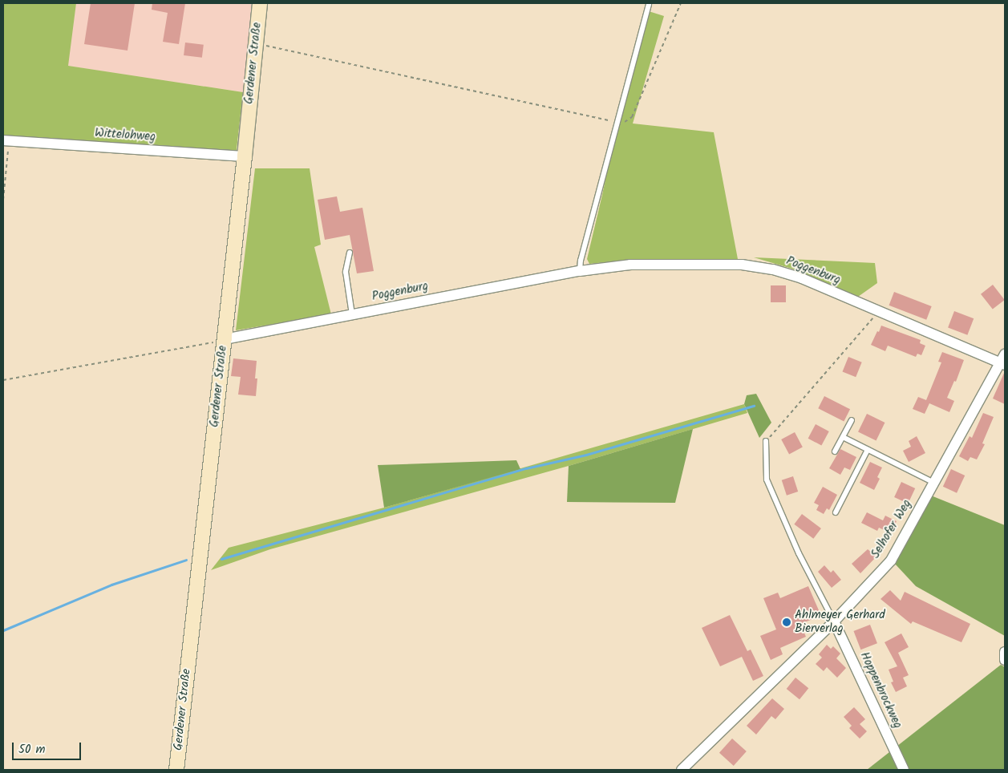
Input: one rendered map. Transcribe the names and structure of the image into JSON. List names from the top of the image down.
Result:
{
  "streets": {
    "main road": ["Gerdener Straße"],
    "street": [
      "Wittelohweg",
      "Poggenburg",
      "Selhofer Weg",
      "Hoppenbrockweg"
    ]
  },
  "crossings": [
    ["Gerdener Straße", "Wittelohweg"],
    ["Gerdener Straße", "Poggenburg"],
    ["Poggenburg", "Selhofer Weg"],
    ["Selhofer Weg", "Hoppenbrockweg"]
  ],
  "places": ["Ahlmeyer Gerhard Bierverlag"],
  "scale_bar": "50 m"
}
